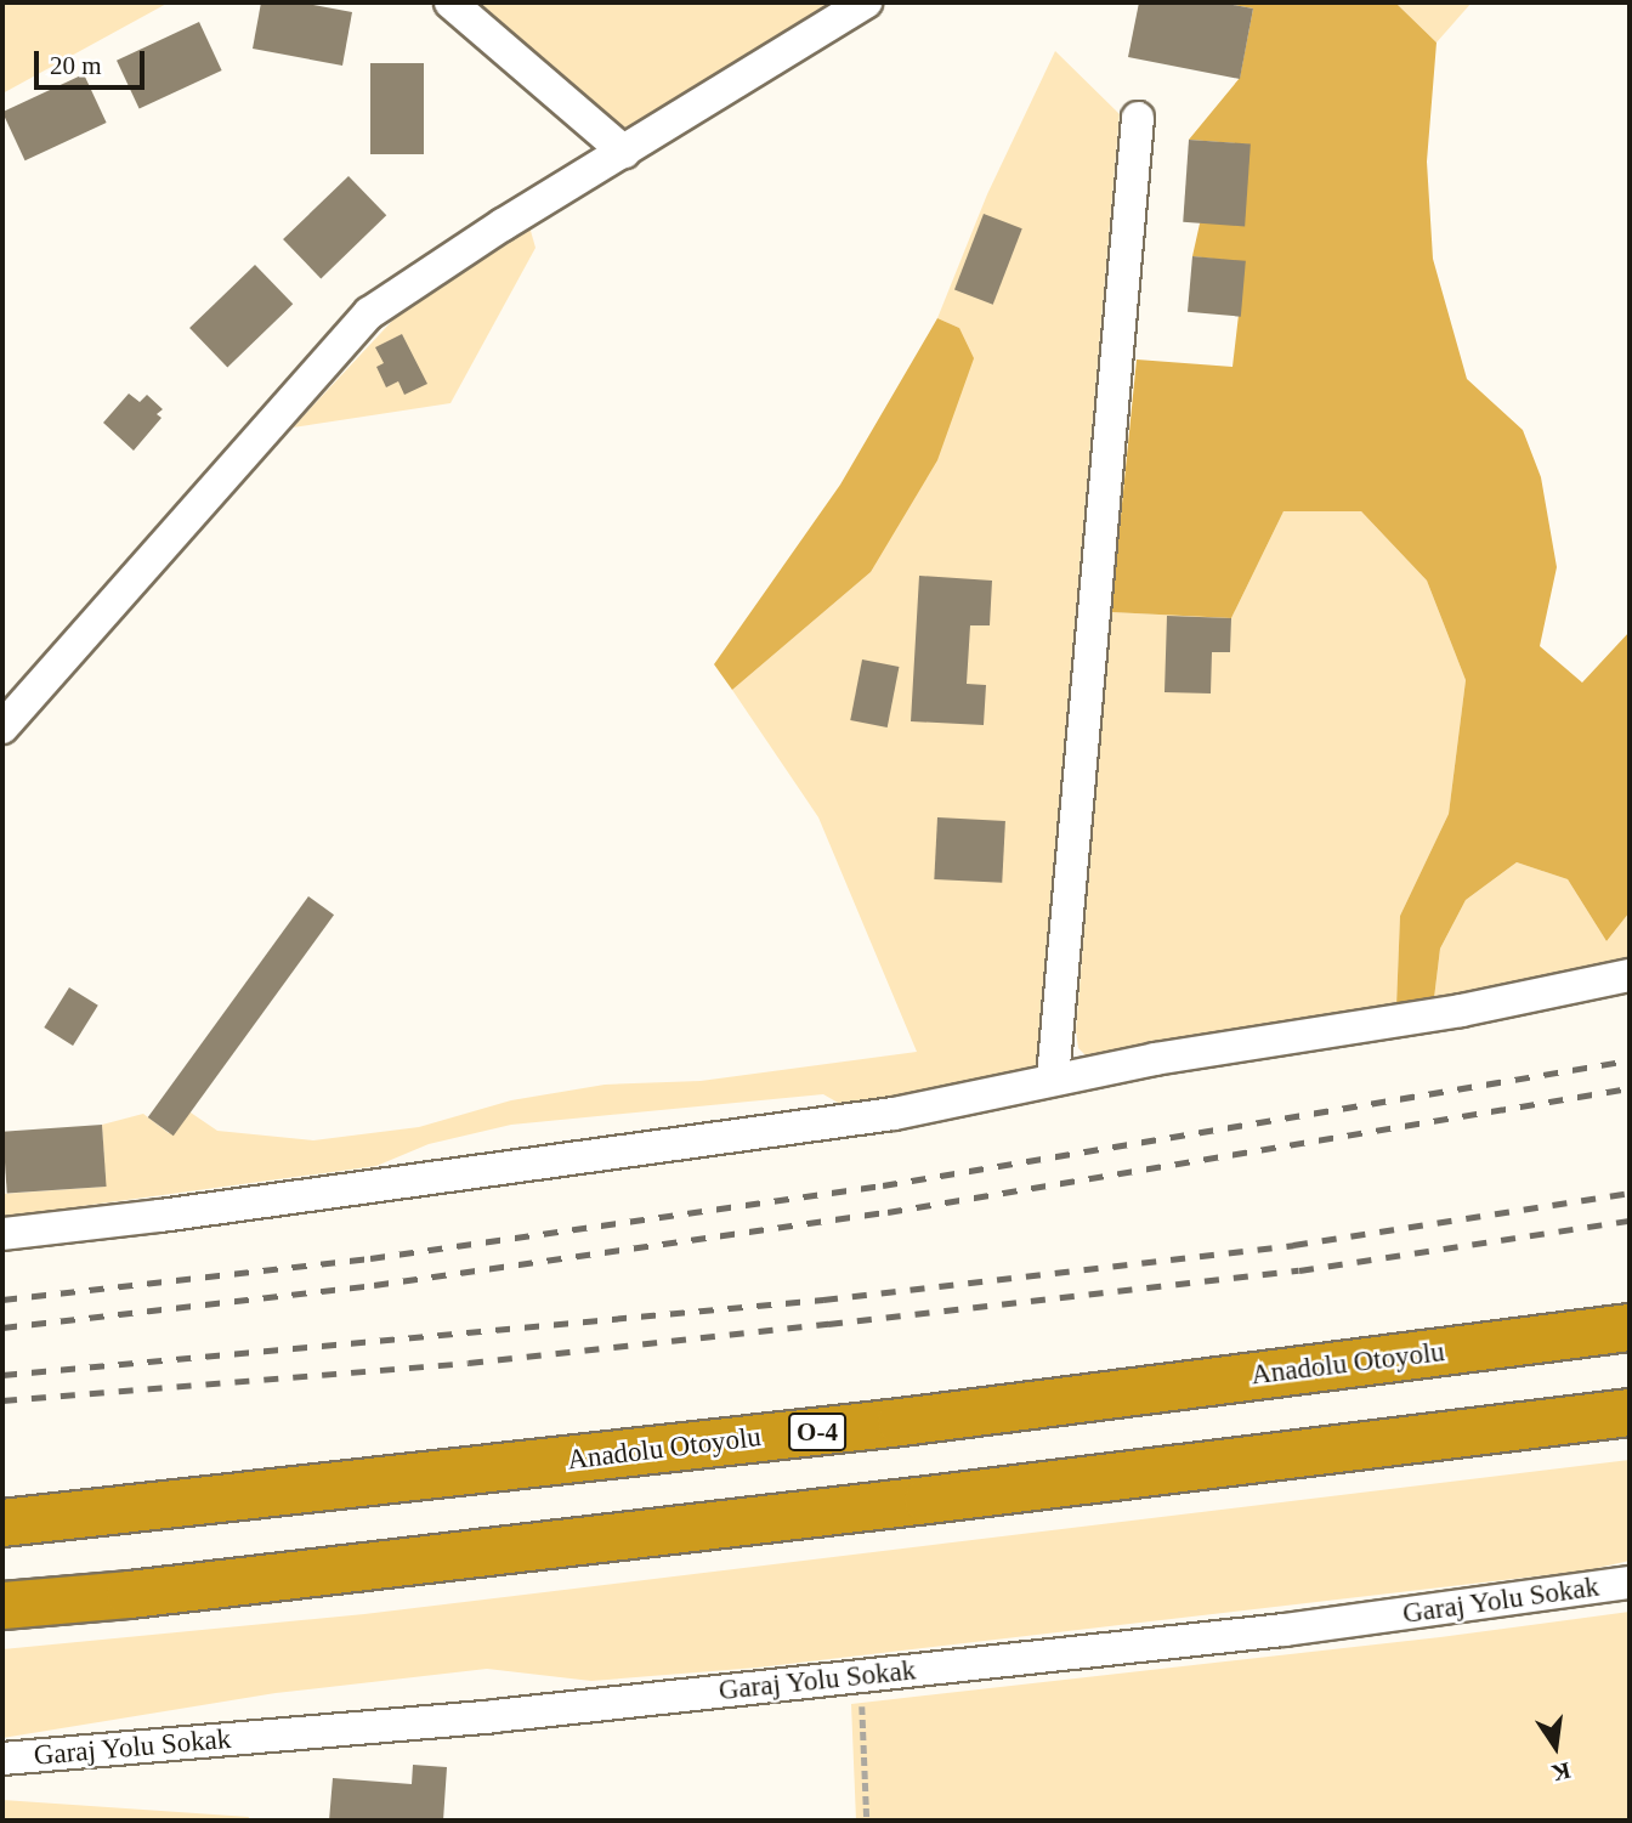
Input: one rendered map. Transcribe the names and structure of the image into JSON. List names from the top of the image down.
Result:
{
  "streets": {
    "highway": ["Anadolu Otoyolu", "O-4"],
    "street": ["Garaj Yolu Sokak"]
  },
  "scale_bar": "20 m",
  "north": "bottom"
}
